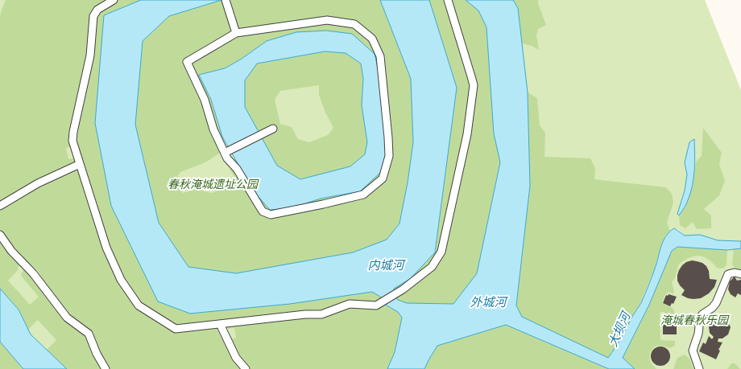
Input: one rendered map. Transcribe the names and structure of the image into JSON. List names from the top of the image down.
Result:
{
  "water": ["内城河", "外城河", "大坝河"],
  "parks": ["春秋淹城遗址公园", "淹城春秋乐园"]
}
